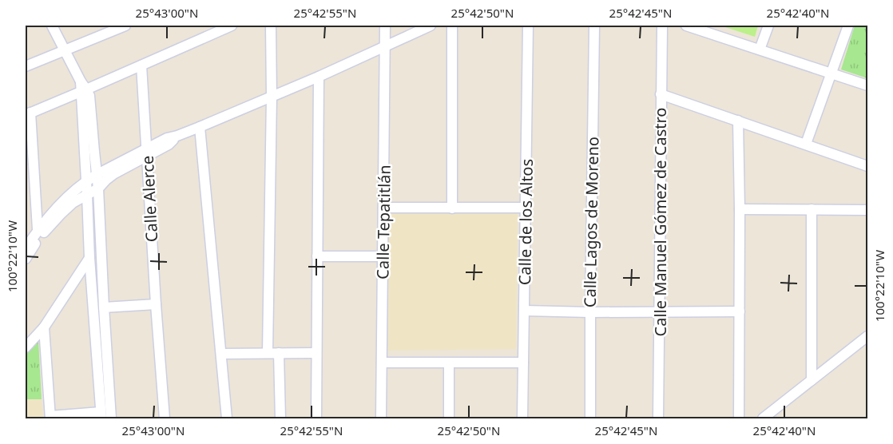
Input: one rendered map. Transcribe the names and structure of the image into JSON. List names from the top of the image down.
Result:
{
  "streets": {
    "street": [
      "Calle Alerce",
      "Calle Tepatitlán",
      "Calle de los Altos",
      "Calle Lagos de Moreno",
      "Calle Manuel Gómez de Castro"
    ]
  },
  "coordinates": [
    "25°43'00\"N",
    "25°42'55\"N",
    "25°42'50\"N",
    "25°42'45\"N",
    "25°42'40\"N",
    "100°22'10\"W"
  ]
}
